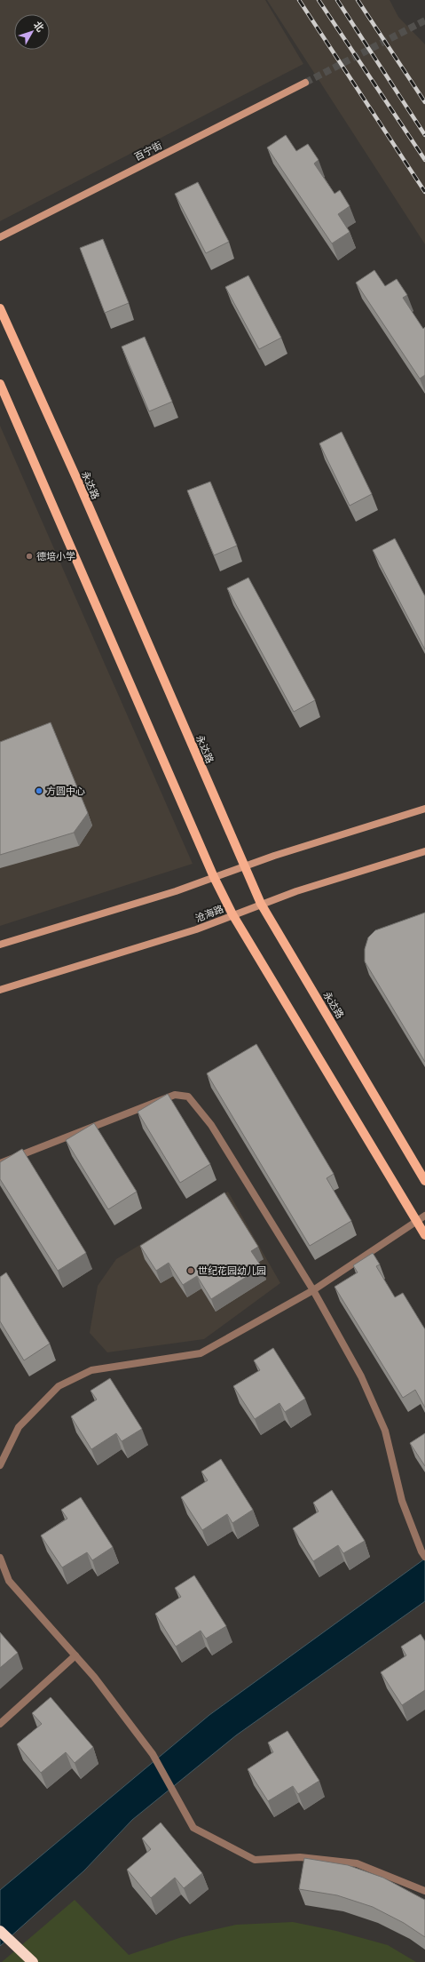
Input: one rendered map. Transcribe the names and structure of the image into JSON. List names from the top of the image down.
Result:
{
  "streets": {
    "main road": ["百宁街", "永达路", "沧海路"]
  },
  "crossings": [
    ["永达路", "沧海路"]
  ],
  "places": ["德培小学", "方圆中心", "世纪花园幼儿园"],
  "north": "top right"
}
